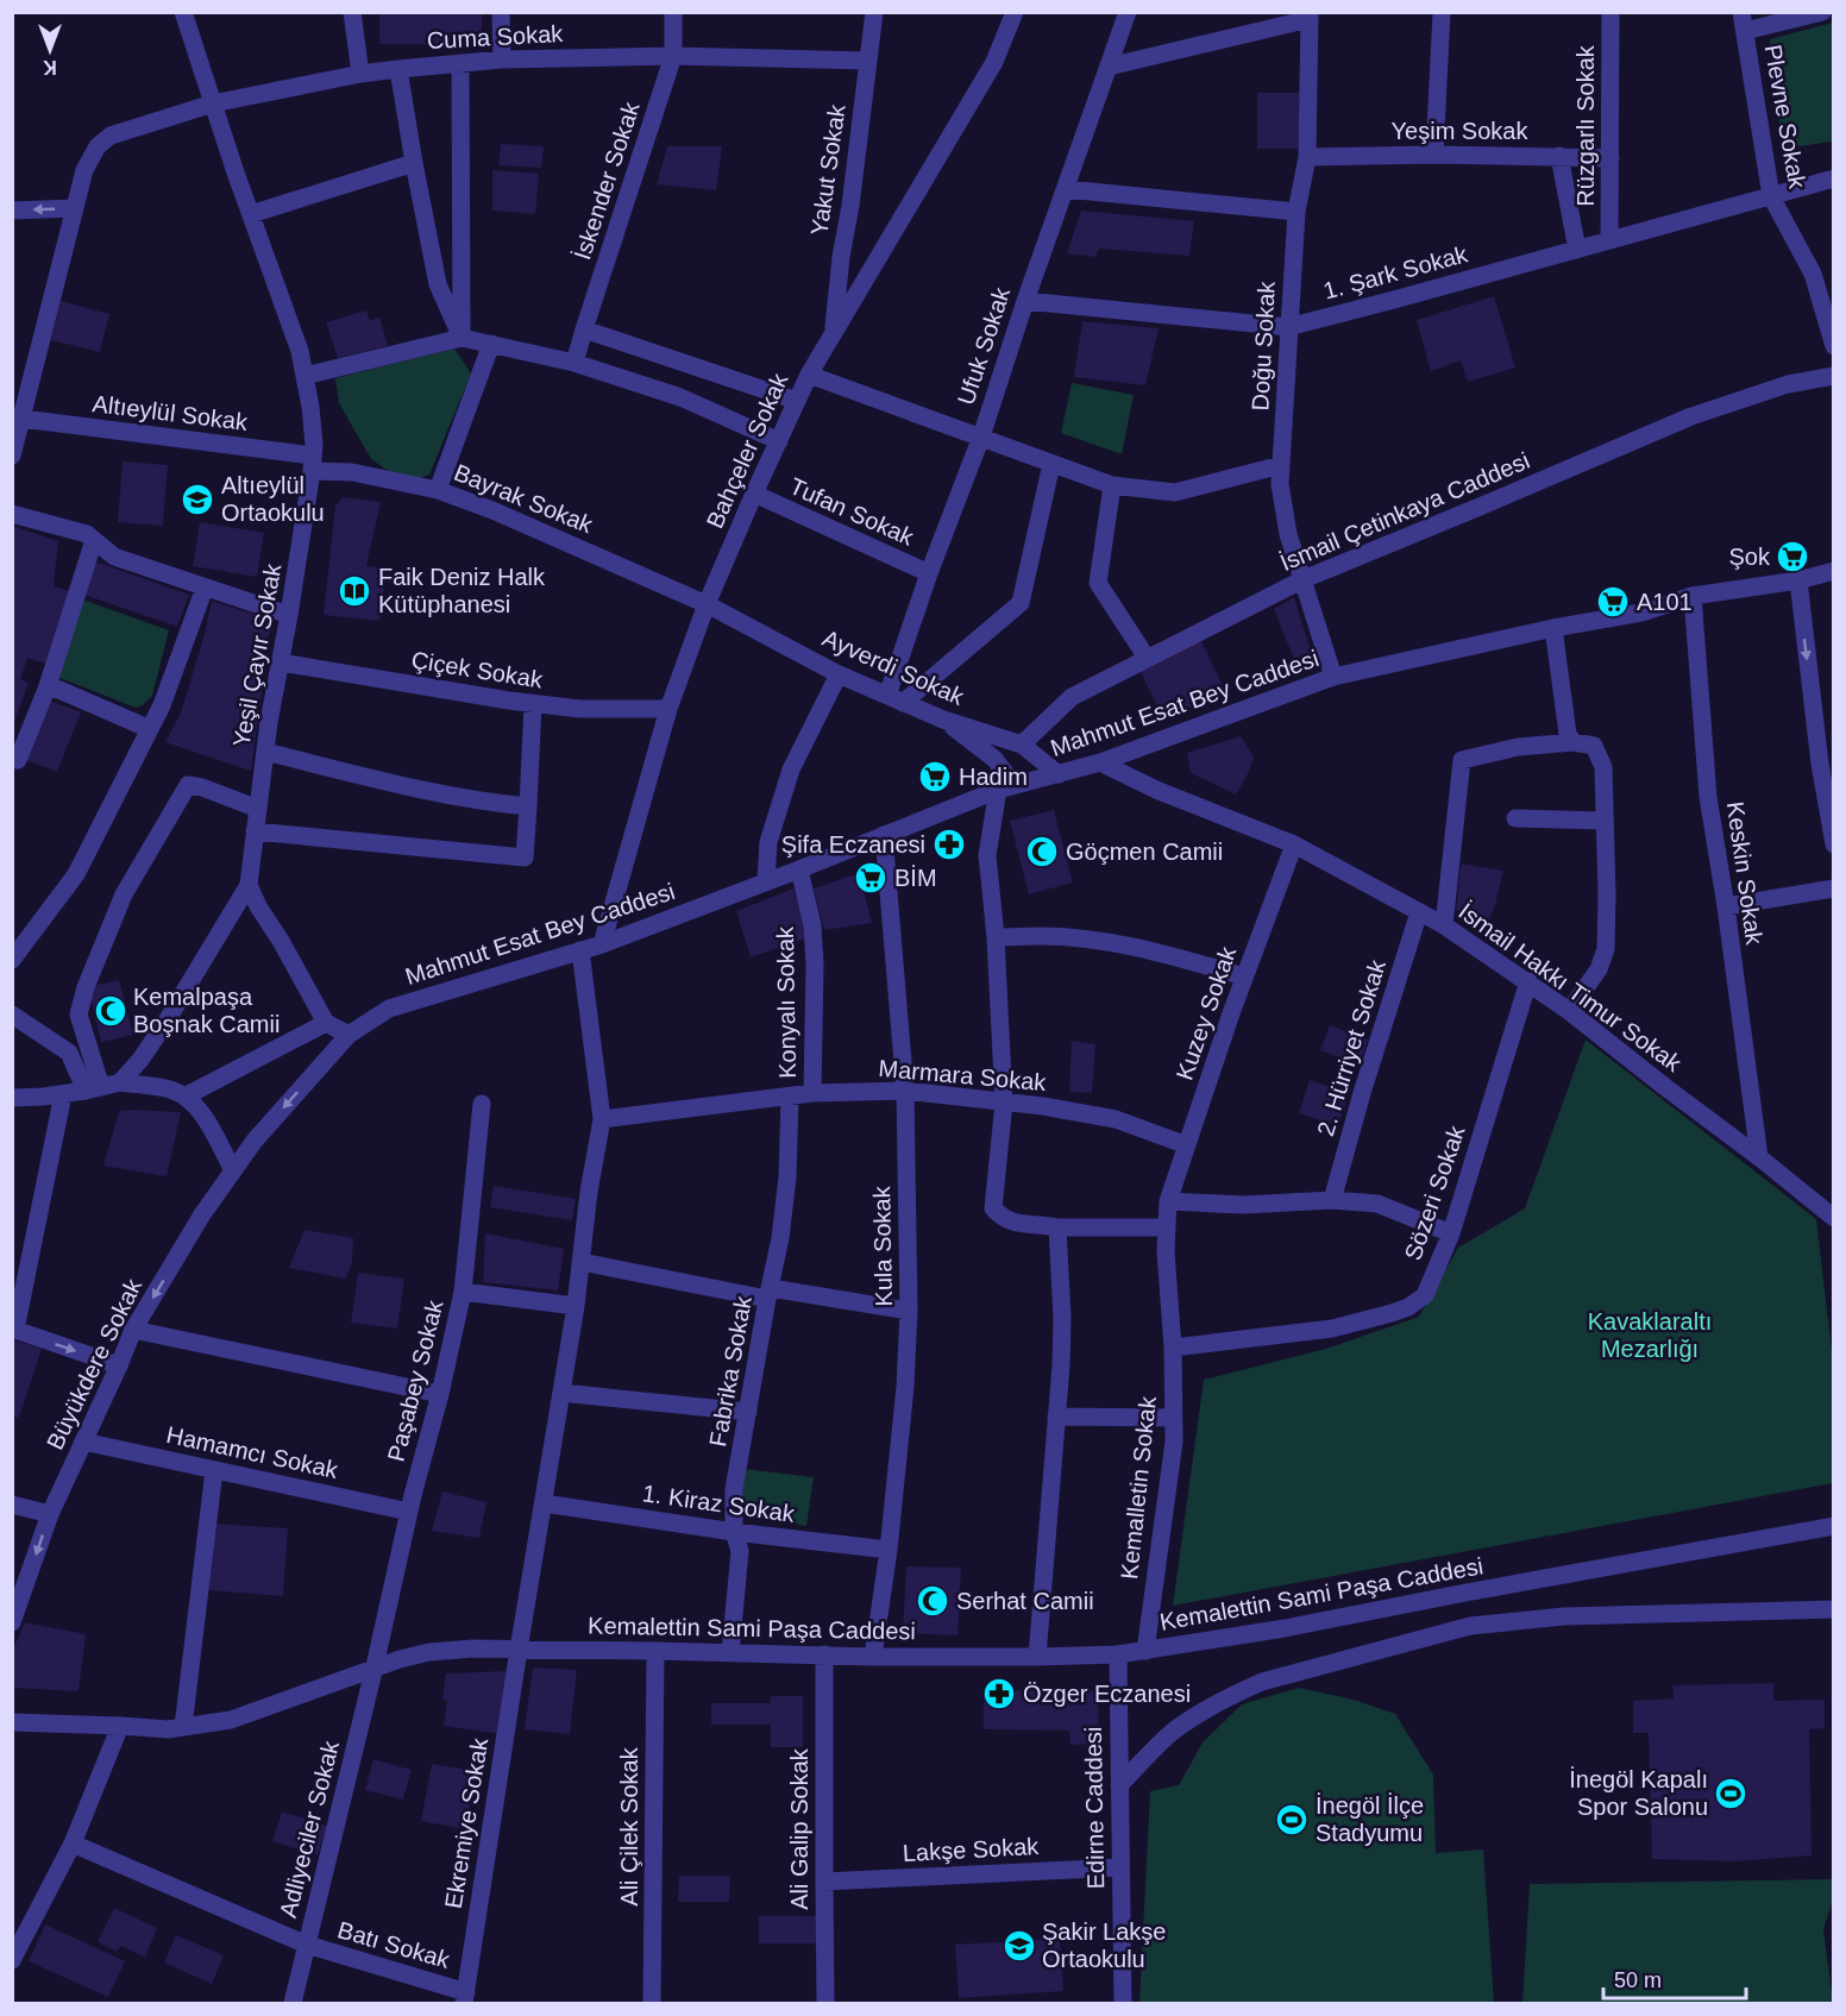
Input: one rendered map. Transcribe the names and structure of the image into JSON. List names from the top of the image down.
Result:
{
  "streets": {
    "street": [
      "Cuma Sokak",
      "Plevne Sokak",
      "Rüzgarlı Sokak",
      "Yeşim Sokak",
      "Yakut Sokak",
      "İskender Sokak",
      "1. Şark Sokak",
      "Ufuk Sokak",
      "Doğu Sokak",
      "Altıeylül Sokak",
      "Bahçeler Sokak",
      "Bayrak Sokak",
      "Tufan Sokak",
      "İsmail Çetinkaya Caddesi",
      "Yeşil Çayır Sokak",
      "Ayverdi Sokak",
      "Çiçek Sokak",
      "Mahmut Esat Bey Caddesi",
      "Keskin Sokak",
      "İsmail Hakkı Timur Sokak",
      "Konyalı Sokak",
      "Kuzey Sokak",
      "2. Hürriyet Sokak",
      "Marmara Sokak",
      "Sözeri Sokak",
      "Kula Sokak",
      "Büyükdere Sokak",
      "Fabrika Sokak",
      "Paşabey Sokak",
      "Hamamcı Sokak",
      "Kemalletin Sokak",
      "1. Kiraz Sokak",
      "Kemalettin Sami Paşa Caddesi",
      "Edirne Caddesi",
      "Ekremiye Sokak",
      "Ali Çilek Sokak",
      "Adliyeciler Sokak",
      "Ali Galip Sokak",
      "Lakşe Sokak",
      "Batı Sokak"
    ]
  },
  "crossings": [
    ["Cuma Sokak", "Yakut Sokak"],
    ["Cuma Sokak", "İskender Sokak"],
    ["Cuma Sokak", "Altıeylül Sokak"],
    ["Cuma Sokak", "Yeşil Çayır Sokak"],
    ["Plevne Sokak", "1. Şark Sokak"],
    ["Rüzgarlı Sokak", "Yeşim Sokak"],
    ["Rüzgarlı Sokak", "1. Şark Sokak"],
    ["Yeşim Sokak", "Doğu Sokak"],
    ["Yakut Sokak", "Bahçeler Sokak"],
    ["1. Şark Sokak", "Ufuk Sokak"],
    ["1. Şark Sokak", "Doğu Sokak"],
    ["Ufuk Sokak", "Tufan Sokak"],
    ["Ufuk Sokak", "Ayverdi Sokak"],
    ["Doğu Sokak", "İsmail Çetinkaya Caddesi"],
    ["Doğu Sokak", "Mahmut Esat Bey Caddesi"],
    ["Altıeylül Sokak", "Bayrak Sokak"],
    ["Altıeylül Sokak", "Yeşil Çayır Sokak"],
    ["Bahçeler Sokak", "Bayrak Sokak"],
    ["Bahçeler Sokak", "Tufan Sokak"],
    ["Bahçeler Sokak", "Ayverdi Sokak"],
    ["Bahçeler Sokak", "Çiçek Sokak"],
    ["Bahçeler Sokak", "Mahmut Esat Bey Caddesi"],
    ["Bayrak Sokak", "Yeşil Çayır Sokak"],
    ["Bayrak Sokak", "Ayverdi Sokak"],
    ["İsmail Çetinkaya Caddesi", "Ayverdi Sokak"],
    ["Yeşil Çayır Sokak", "Çiçek Sokak"],
    ["Ayverdi Sokak", "Mahmut Esat Bey Caddesi"],
    ["Mahmut Esat Bey Caddesi", "Keskin Sokak"],
    ["Mahmut Esat Bey Caddesi", "İsmail Hakkı Timur Sokak"],
    ["Mahmut Esat Bey Caddesi", "Konyalı Sokak"],
    ["Mahmut Esat Bey Caddesi", "Kula Sokak"],
    ["Mahmut Esat Bey Caddesi", "Büyükdere Sokak"],
    ["Mahmut Esat Bey Caddesi", "Ekremiye Sokak"],
    ["Keskin Sokak", "İsmail Hakkı Timur Sokak"],
    ["İsmail Hakkı Timur Sokak", "Kuzey Sokak"],
    ["İsmail Hakkı Timur Sokak", "2. Hürriyet Sokak"],
    ["İsmail Hakkı Timur Sokak", "Sözeri Sokak"],
    ["Konyalı Sokak", "Marmara Sokak"],
    ["Kuzey Sokak", "Marmara Sokak"],
    ["Kuzey Sokak", "Kemalletin Sokak"],
    ["Marmara Sokak", "Kula Sokak"],
    ["Marmara Sokak", "Fabrika Sokak"],
    ["Marmara Sokak", "Ekremiye Sokak"],
    ["Sözeri Sokak", "Kemalletin Sokak"],
    ["Kula Sokak", "1. Kiraz Sokak"],
    ["Kula Sokak", "Kemalettin Sami Paşa Caddesi"],
    ["Büyükdere Sokak", "Hamamcı Sokak"],
    ["Fabrika Sokak", "1. Kiraz Sokak"],
    ["Fabrika Sokak", "Kemalettin Sami Paşa Caddesi"],
    ["Paşabey Sokak", "Hamamcı Sokak"],
    ["Paşabey Sokak", "Kemalettin Sami Paşa Caddesi"],
    ["Paşabey Sokak", "Adliyeciler Sokak"],
    ["Kemalletin Sokak", "Kemalettin Sami Paşa Caddesi"],
    ["1. Kiraz Sokak", "Ekremiye Sokak"],
    ["Kemalettin Sami Paşa Caddesi", "Edirne Caddesi"],
    ["Kemalettin Sami Paşa Caddesi", "Ekremiye Sokak"],
    ["Kemalettin Sami Paşa Caddesi", "Ali Çilek Sokak"],
    ["Kemalettin Sami Paşa Caddesi", "Adliyeciler Sokak"],
    ["Kemalettin Sami Paşa Caddesi", "Ali Galip Sokak"],
    ["Edirne Caddesi", "Lakşe Sokak"],
    ["Ekremiye Sokak", "Batı Sokak"],
    ["Adliyeciler Sokak", "Batı Sokak"],
    ["Ali Galip Sokak", "Lakşe Sokak"]
  ],
  "parks": ["Kavaklaraltı Mezarlığı"],
  "places": {
    "school or university": ["Altıeylül Ortaokulu", "Şakir Lakşe Ortaokulu"],
    "supermarket": [
      "Şok",
      "A101",
      "Hadim",
      "BİM"
    ],
    "library": ["Faik Deniz Halk Kütüphanesi"],
    "pharmacy": ["Şifa Eczanesi", "Özger Eczanesi"],
    "mosque": ["Göçmen Camii", "Kemalpaşa Boşnak Camii", "Serhat Camii"],
    "sports": ["İnegöl Kapalı Spor Salonu", "İnegöl İlçe Stadyumu"]
  },
  "scale_bar": "50 m",
  "north": "bottom"
}
